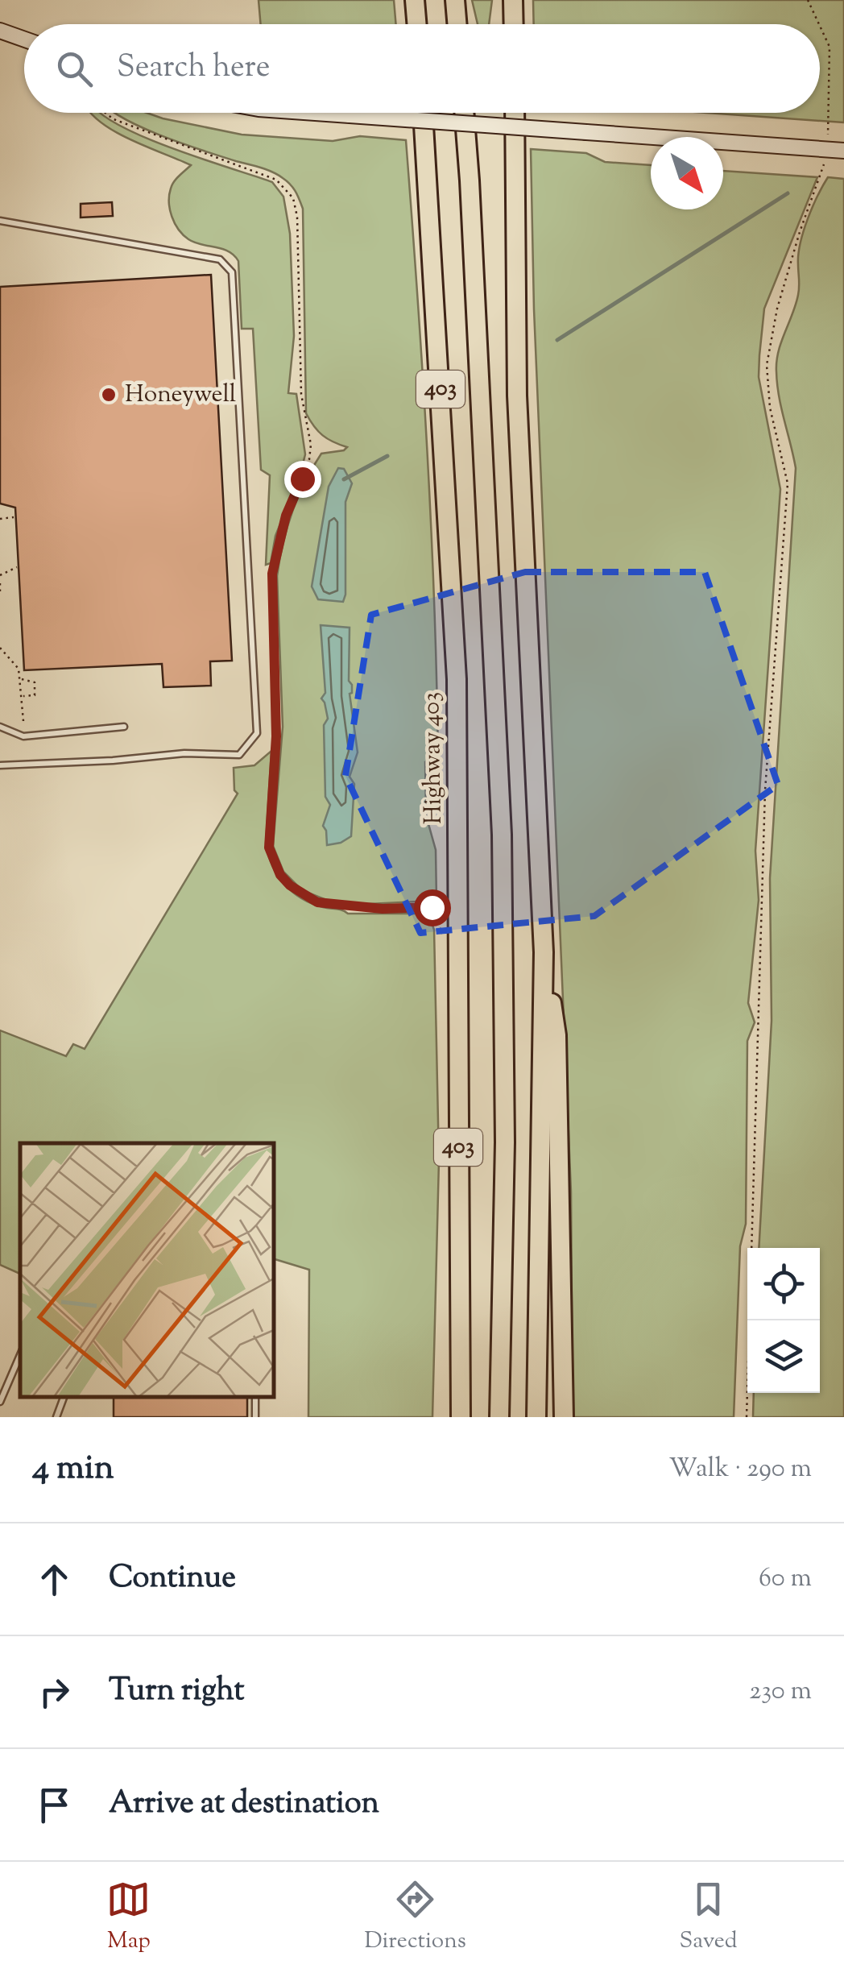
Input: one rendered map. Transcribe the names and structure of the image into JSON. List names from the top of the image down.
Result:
{
  "streets": {
    "highway": ["403", "Highway 403"]
  },
  "places": ["Honeywell"],
  "north": "bottom right",
  "page": {
    "search": "Search here",
    "heading": ["4 min", "Walk · 290 m"],
    "list": [
      ["Continue", "60 m"],
      ["Turn right", "230 m"],
      "Arrive at destination"
    ],
    "nav": ["Map", "Directions", "Saved"]
  }
}
